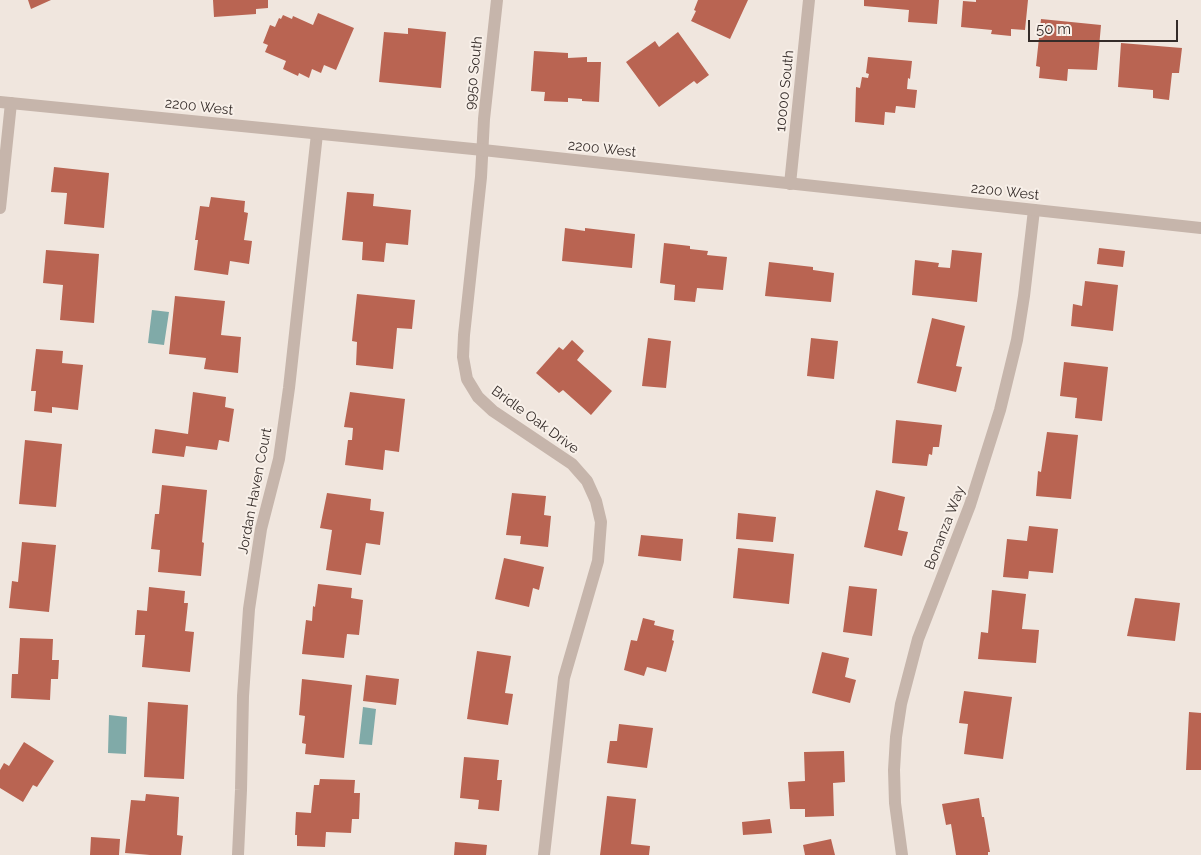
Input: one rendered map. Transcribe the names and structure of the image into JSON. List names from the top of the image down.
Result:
{
  "streets": {
    "street": [
      "9950 South",
      "10000 South",
      "2200 West",
      "Bridle Oak Drive",
      "Jordan Haven Court",
      "Bonanza Way"
    ]
  },
  "crossings": [
    ["9950 South", "2200 West"],
    ["9950 South", "Bridle Oak Drive"],
    ["10000 South", "2200 West"],
    ["2200 West", "Bridle Oak Drive"],
    ["2200 West", "Jordan Haven Court"],
    ["2200 West", "Bonanza Way"]
  ],
  "scale_bar": "50 m"
}
